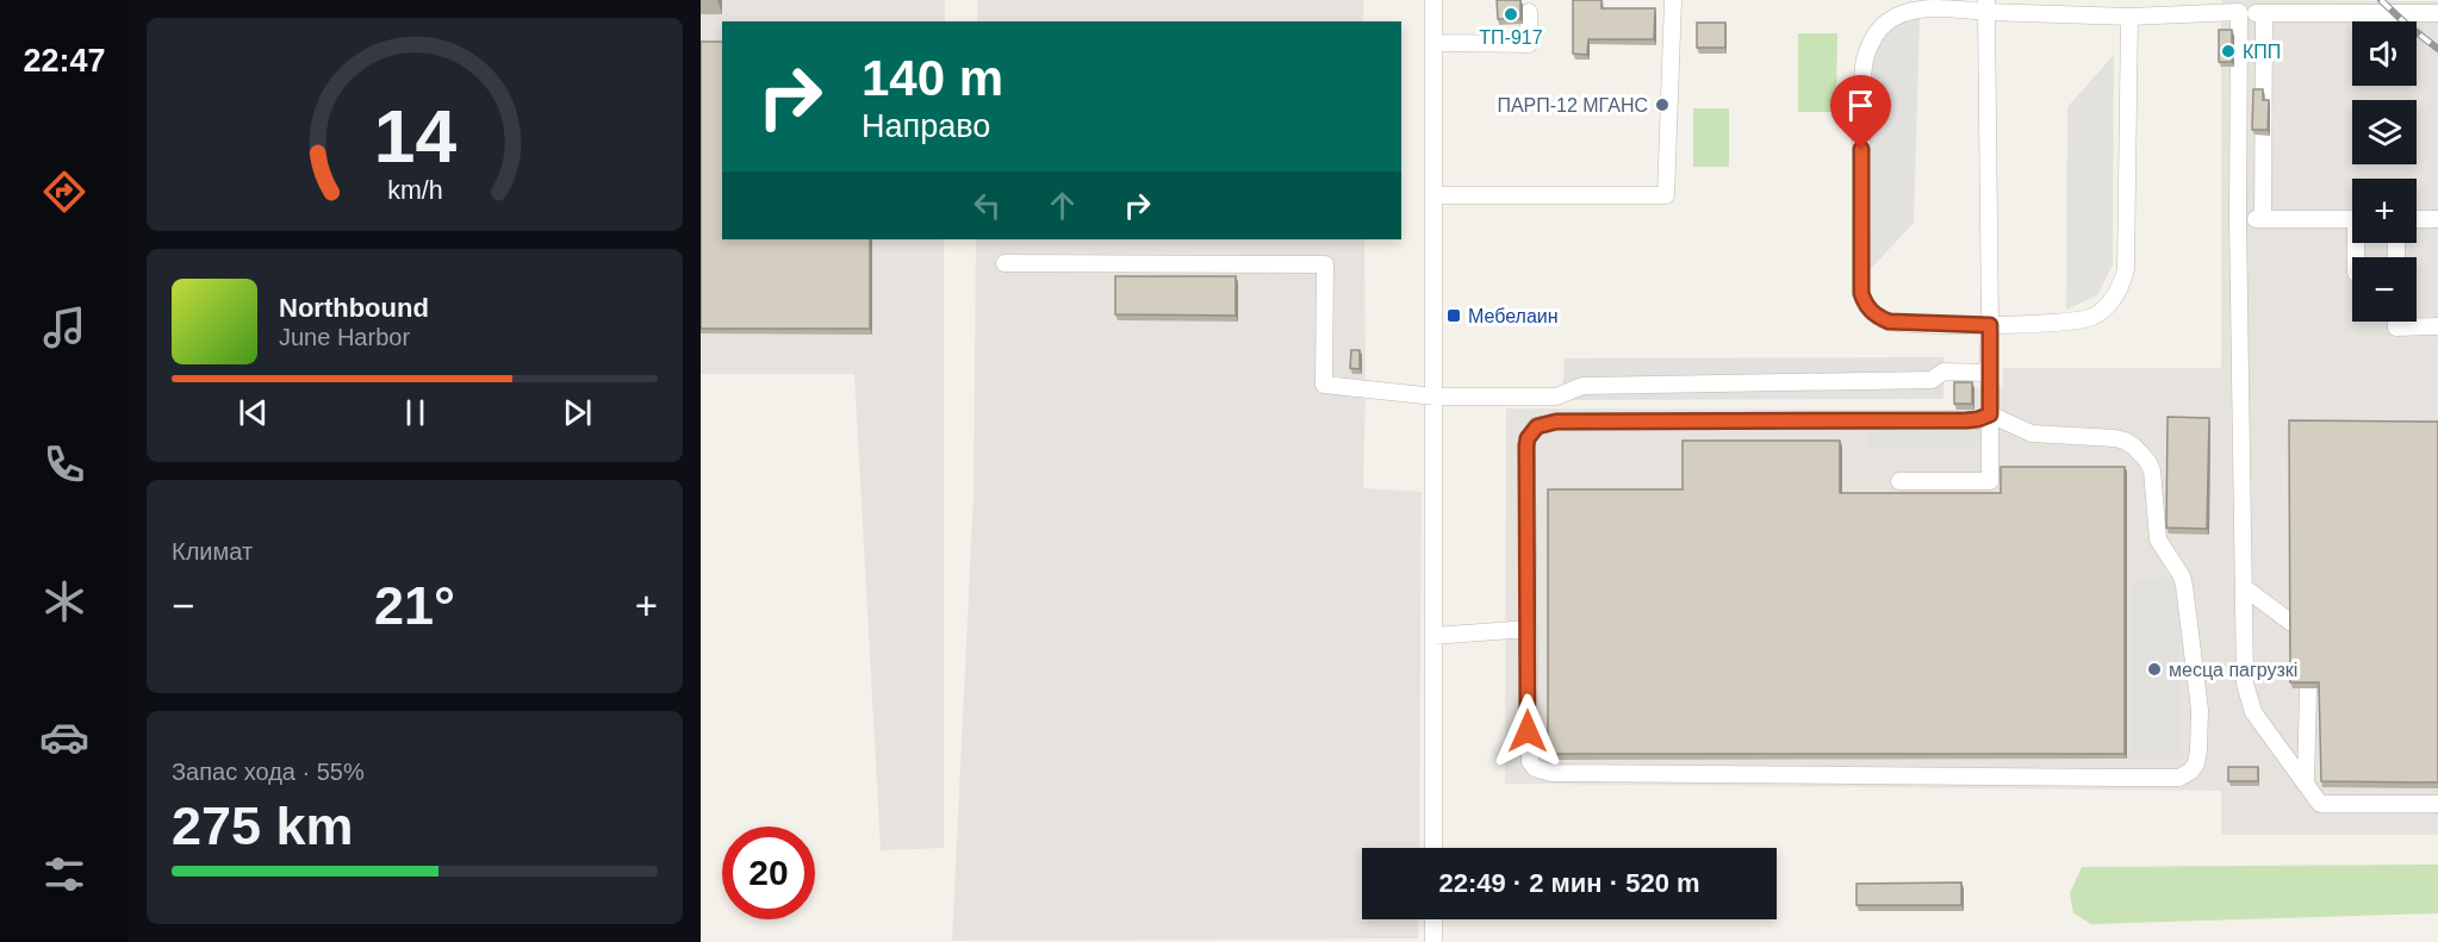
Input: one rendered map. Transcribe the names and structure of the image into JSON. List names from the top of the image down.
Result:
{
  "places": {
    "other": [
      "ТП-917",
      "КПП",
      "ПАРП-12 МГАНС",
      "месца пагрузкі"
    ],
    "transit": ["Мебелаин"]
  },
  "page": {
    "tabs": "22:47",
    "map_buttons": ["+", "−"],
    "turn": ["140 m", "Направо"],
    "song": ["Northbound", "June Harbor"],
    "tile": [
      "Климат",
      ["Запас хода · 55%", "275 km"]
    ],
    "heat": ["−", "21°", "+"],
    "limit": "20",
    "trip": "22:49 · 2 мин · 520 m",
    "gauge": ["14", "km/h"]
  }
}
